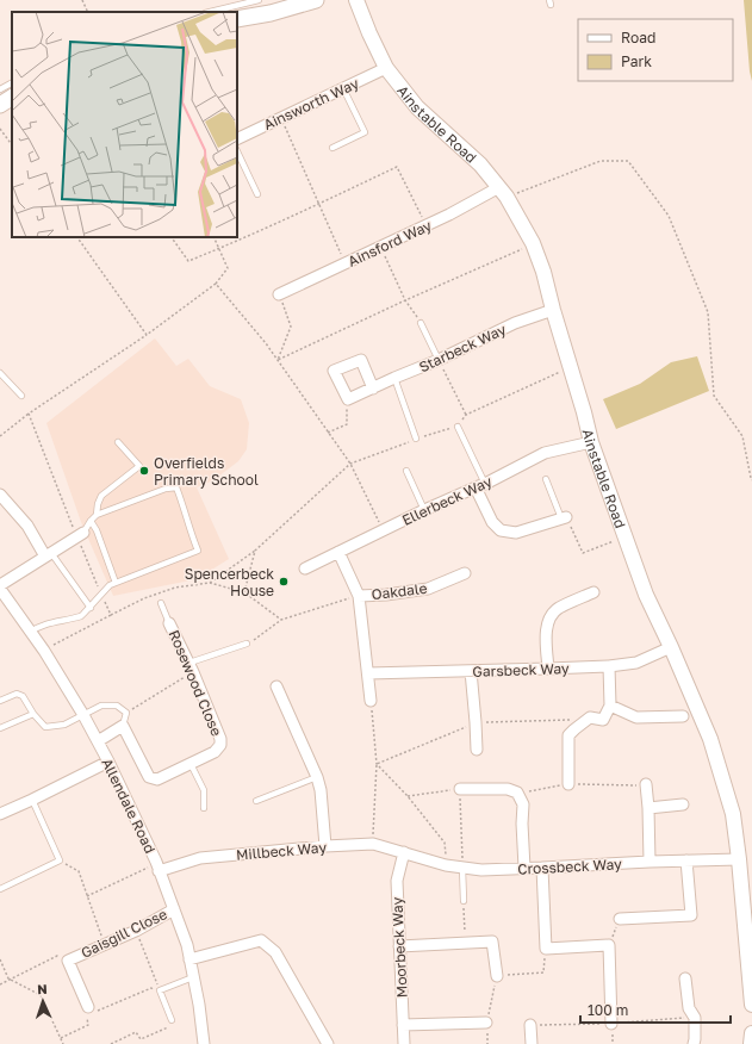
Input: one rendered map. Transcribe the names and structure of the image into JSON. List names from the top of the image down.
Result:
{
  "streets": {
    "street": [
      "Ainsworth Way",
      "Ainstable Road",
      "Ainsford Way",
      "Starbeck Way",
      "Ellerbeck Way",
      "Oakdale",
      "Garsbeck Way",
      "Rosewood Close",
      "Allendale Road",
      "Millbeck Way",
      "Crossbeck Way",
      "Gaisgill Close",
      "Moorbeck Way"
    ]
  },
  "crossings": [
    ["Ainsworth Way", "Ainstable Road"],
    ["Ainstable Road", "Ainsford Way"],
    ["Ainstable Road", "Starbeck Way"],
    ["Ainstable Road", "Ellerbeck Way"],
    ["Ainstable Road", "Garsbeck Way"],
    ["Ainstable Road", "Crossbeck Way"],
    ["Allendale Road", "Millbeck Way"],
    ["Allendale Road", "Gaisgill Close"],
    ["Millbeck Way", "Crossbeck Way"],
    ["Millbeck Way", "Moorbeck Way"],
    ["Crossbeck Way", "Moorbeck Way"]
  ],
  "places": ["Overfields Primary School", "Spencerbeck House"],
  "legend": ["Road", "Park"],
  "scale_bar": "100 m",
  "north": "top"
}
